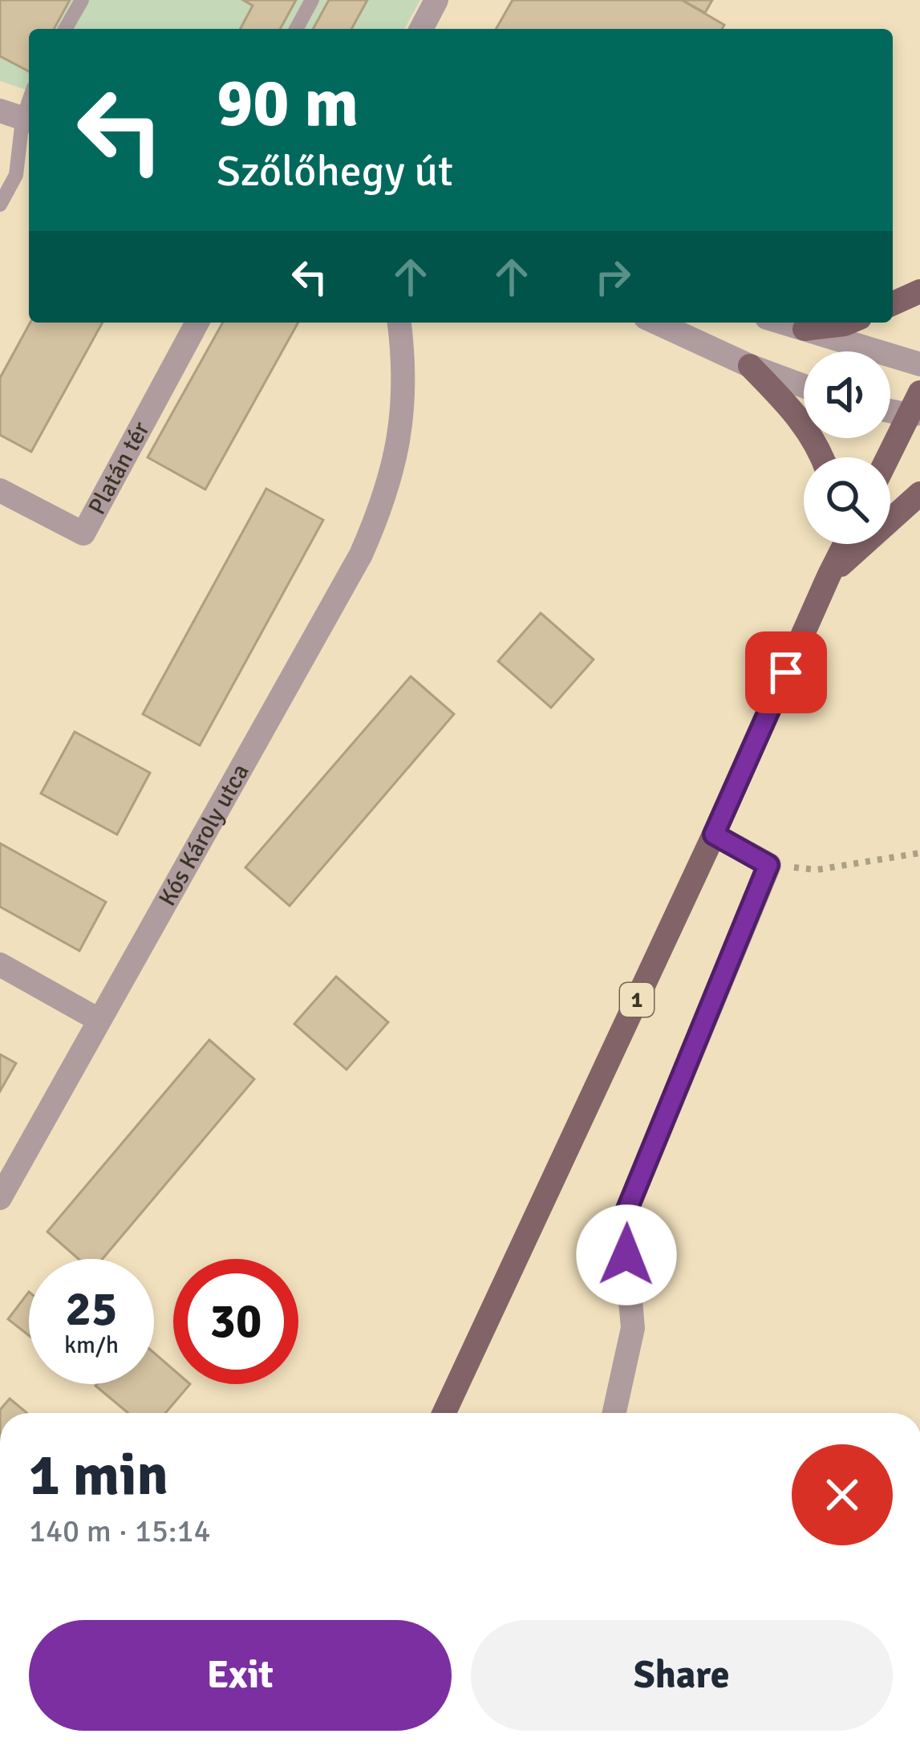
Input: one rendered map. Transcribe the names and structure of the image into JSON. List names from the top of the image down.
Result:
{
  "streets": {
    "main road": ["1"],
    "street": ["Platán tér", "Kós Károly utca"]
  },
  "page": {
    "turn": ["90 m", "Szőlőhegy út"],
    "speed": "25 km/h",
    "limit": "30",
    "heading": ["1 min", "140 m · 15:14"],
    "buttons": ["Exit", "Share"]
  }
}
